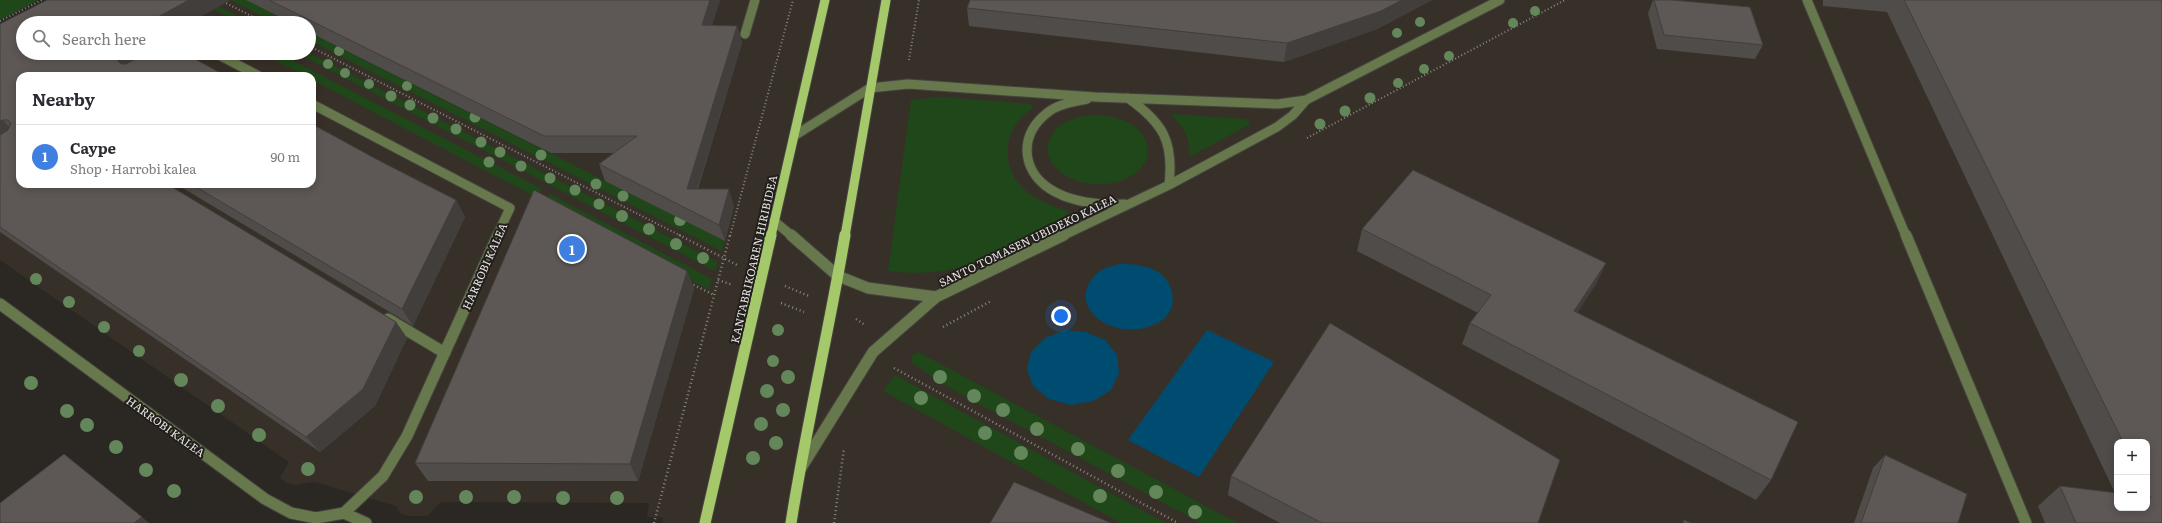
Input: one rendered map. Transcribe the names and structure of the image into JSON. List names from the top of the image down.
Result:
{
  "streets": {
    "main road": ["KANTABRIKOAREN HIRIBIDEA"],
    "street": ["SANTO TOMASEN UBIDEKO KALEA", "HARROBI KALEA"]
  },
  "crossings": [
    ["SANTO TOMASEN UBIDEKO KALEA", "KANTABRIKOAREN HIRIBIDEA"]
  ],
  "page": {
    "search": "Search here",
    "heading": "Nearby",
    "list": [
      {
        "mark": "1",
        "name": "Caype",
        "note": "Shop · Harrobi kalea",
        "value": "90 m"
      }
    ],
    "pins": "1",
    "map_buttons": ["+", "−"]
  }
}
